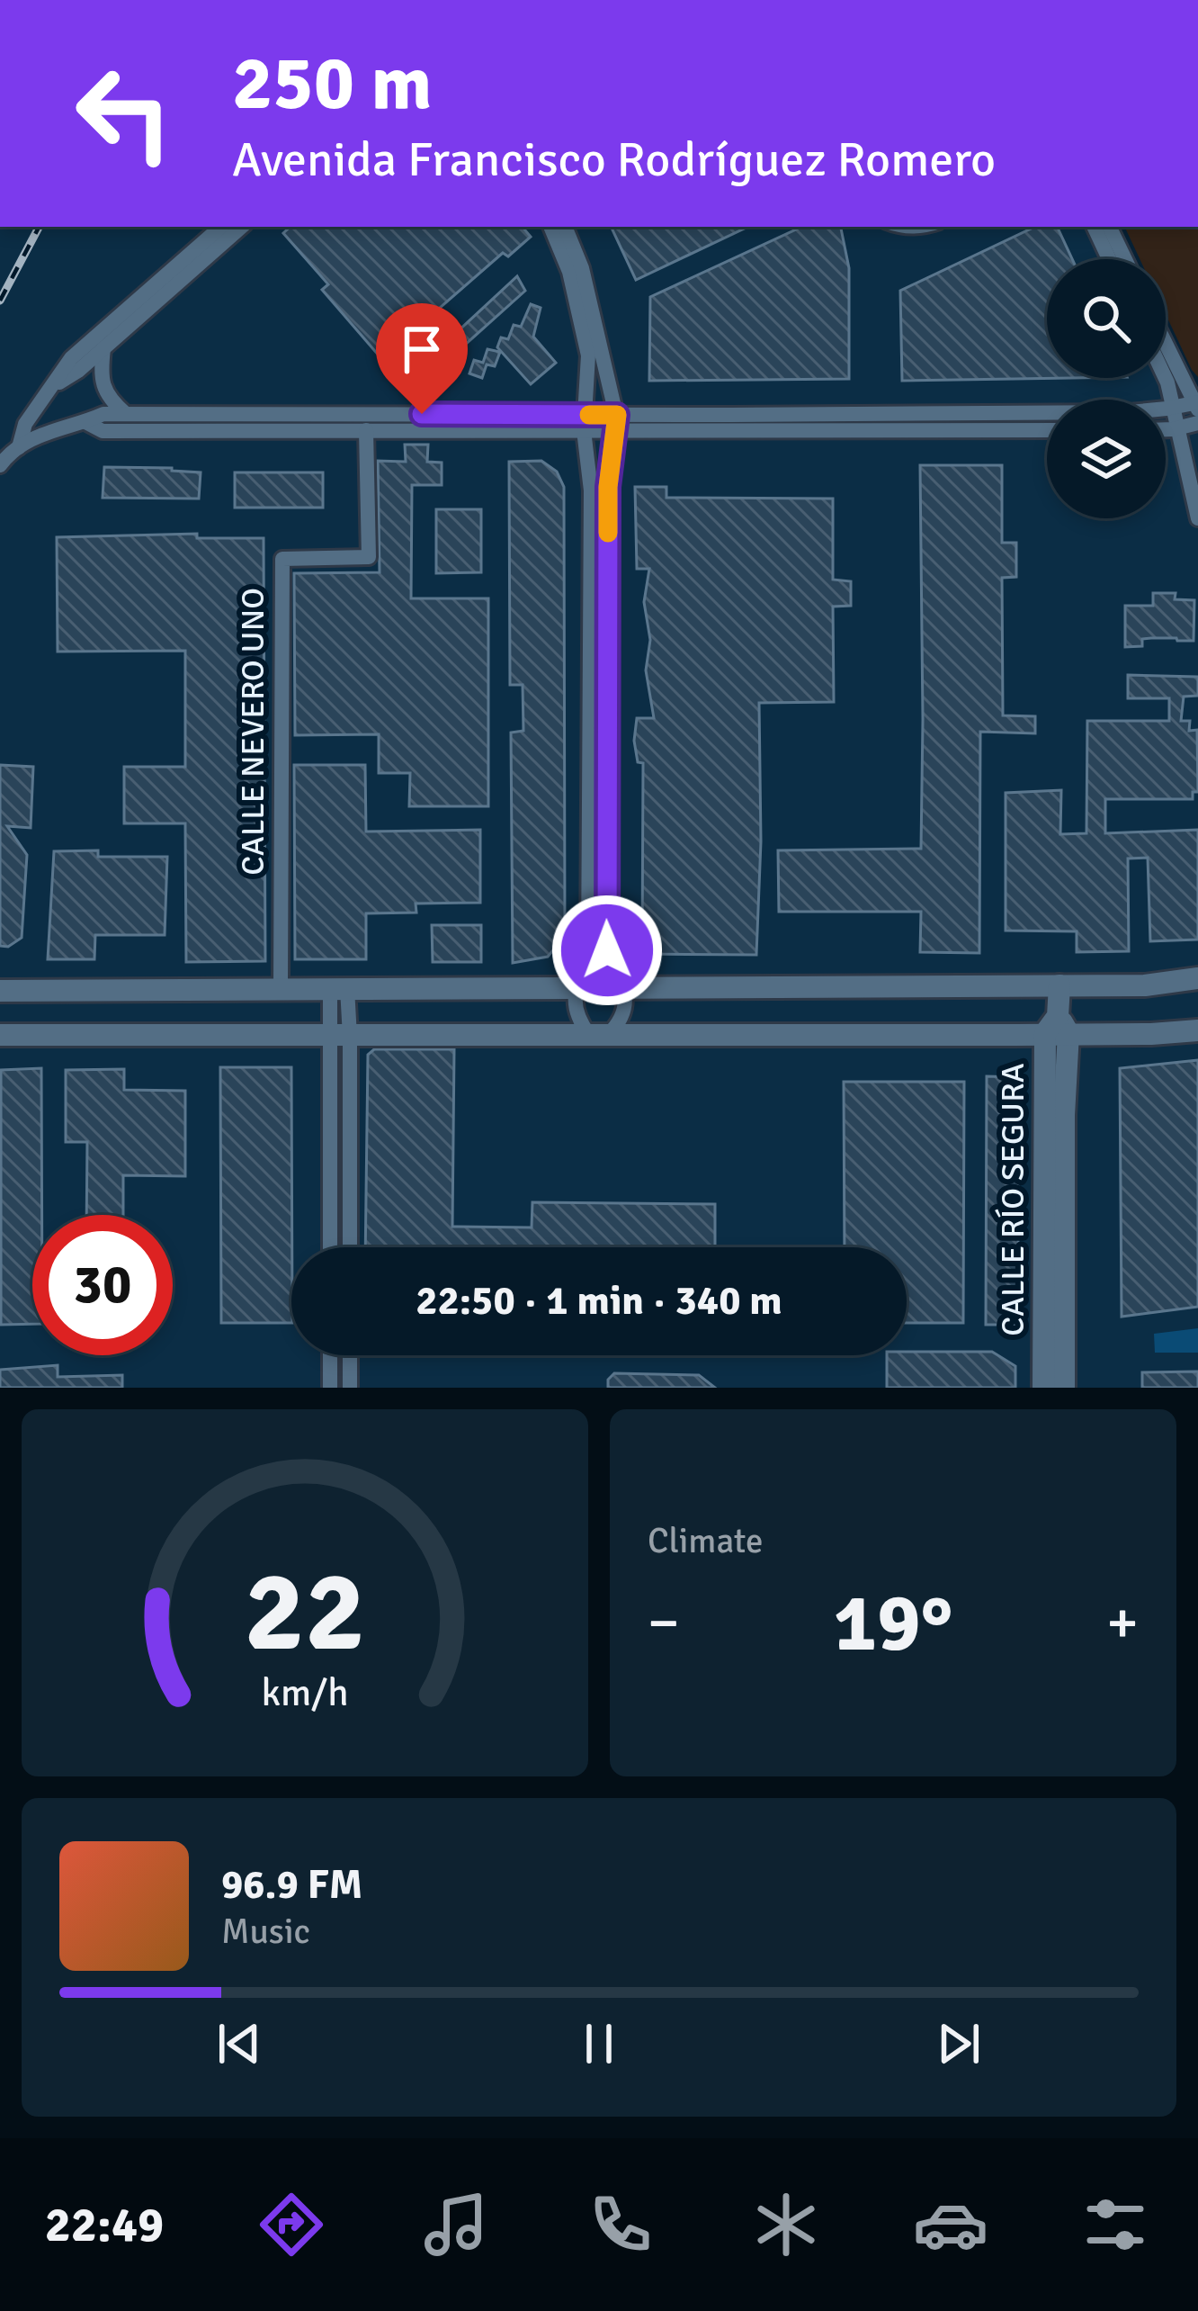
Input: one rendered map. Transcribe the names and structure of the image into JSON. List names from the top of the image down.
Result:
{
  "streets": {
    "main road": ["CALLE RÍO SEGURA"],
    "street": ["CALLE NEVERO UNO"]
  },
  "page": {
    "turn": ["250 m", "Avenida Francisco Rodríguez Romero"],
    "limit": "30",
    "trip": "22:50 · 1 min · 340 m",
    "tile": "Climate",
    "heat": ["−", "19°", "+"],
    "song": ["96.9 FM", "Music"],
    "tabs": "22:49",
    "gauge": ["22", "km/h"]
  }
}
